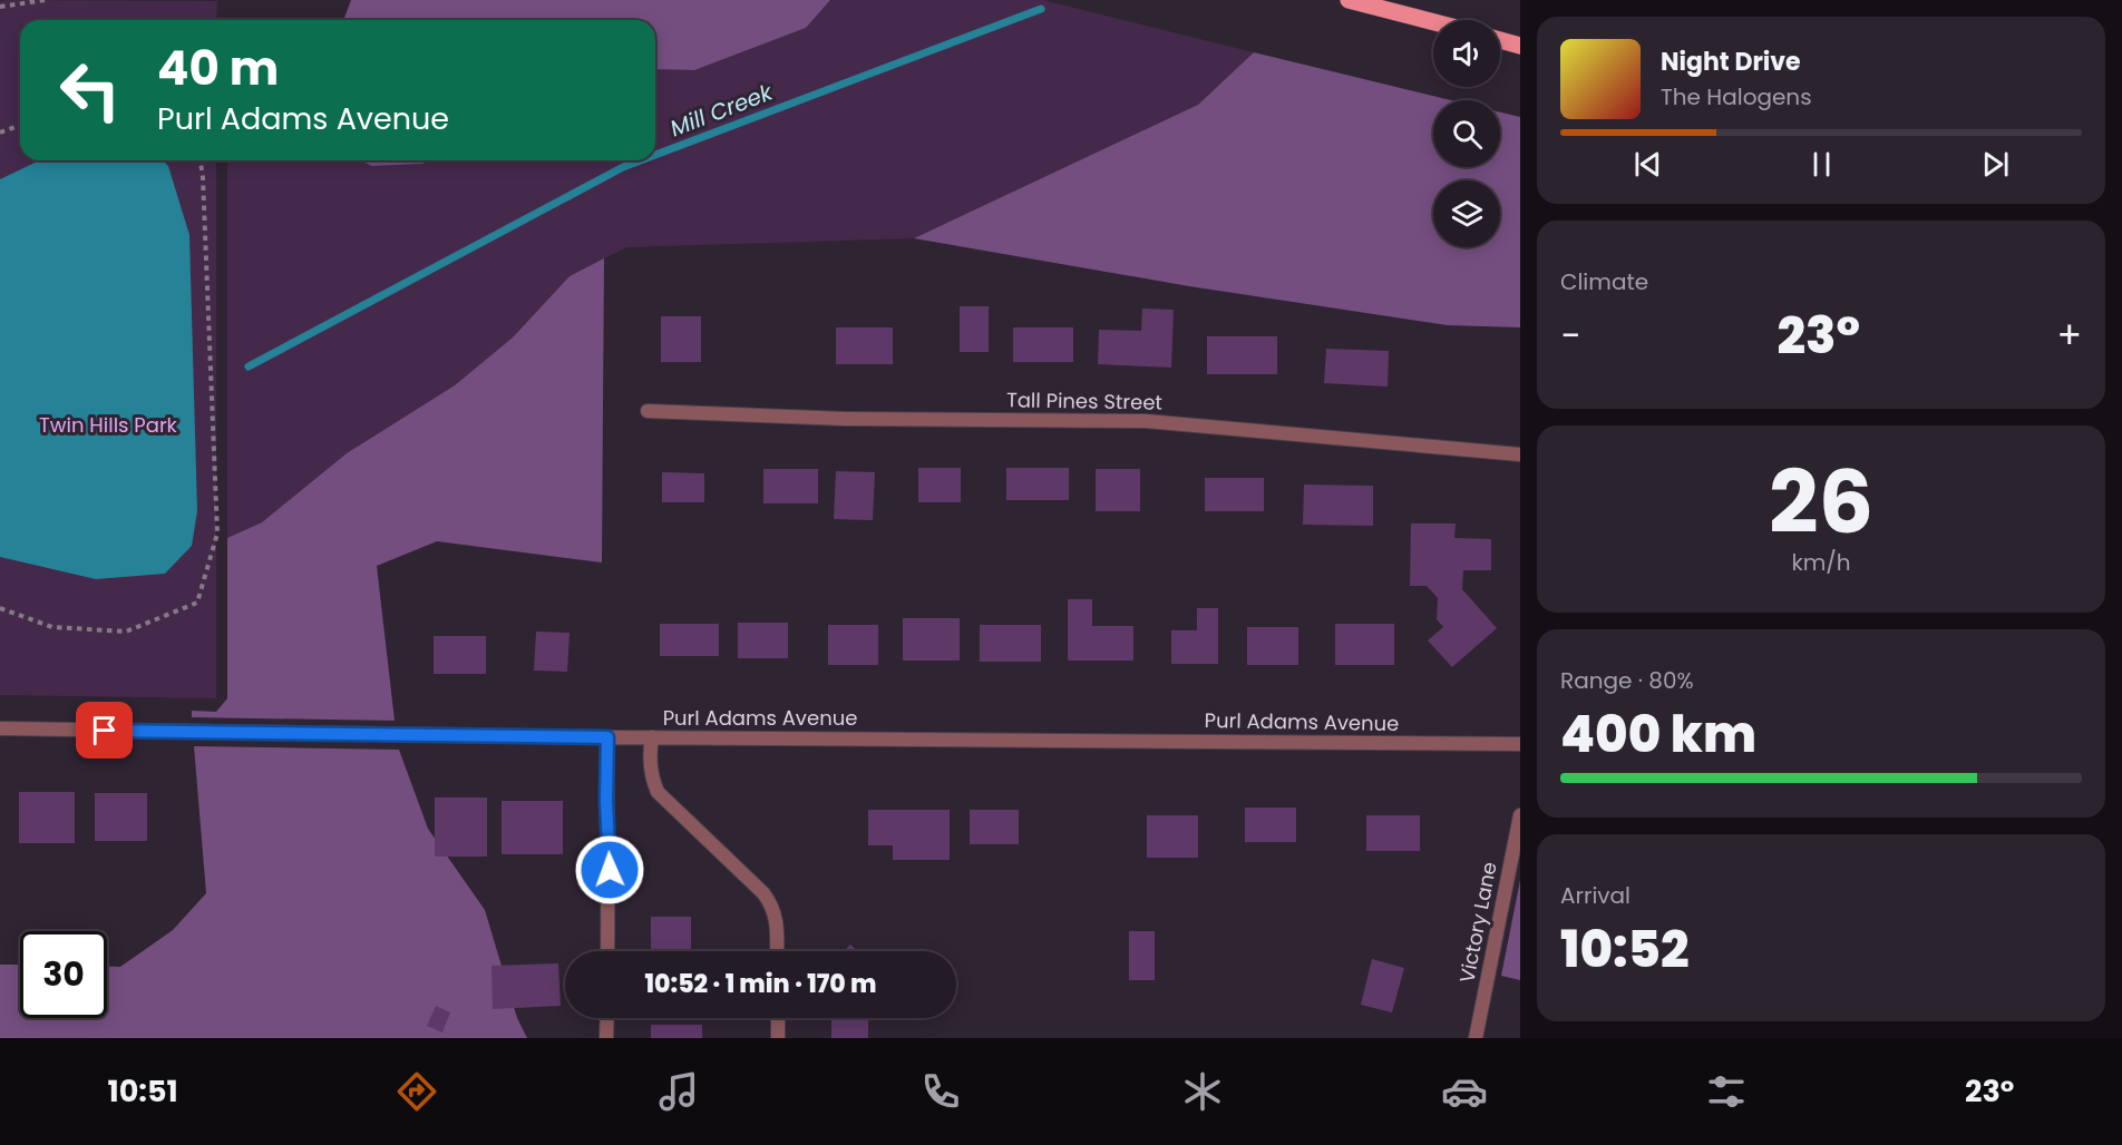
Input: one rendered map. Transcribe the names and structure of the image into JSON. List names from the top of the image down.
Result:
{
  "streets": {
    "street": ["Tall Pines Street", "Purl Adams Avenue", "Victory Lane"]
  },
  "water": ["Mill Creek"],
  "parks": ["Twin Hills Park"],
  "page": {
    "turn": ["40 m", "Purl Adams Avenue"],
    "song": ["Night Drive", "The Halogens"],
    "tile": [
      "Climate",
      ["26", "km/h"],
      ["Range · 80%", "400 km"],
      ["Arrival", "10:52"]
    ],
    "heat": ["−", "23°", "+"],
    "limit": "30",
    "trip": "10:52 · 1 min · 170 m",
    "tabs": ["10:51", "23°"]
  }
}
